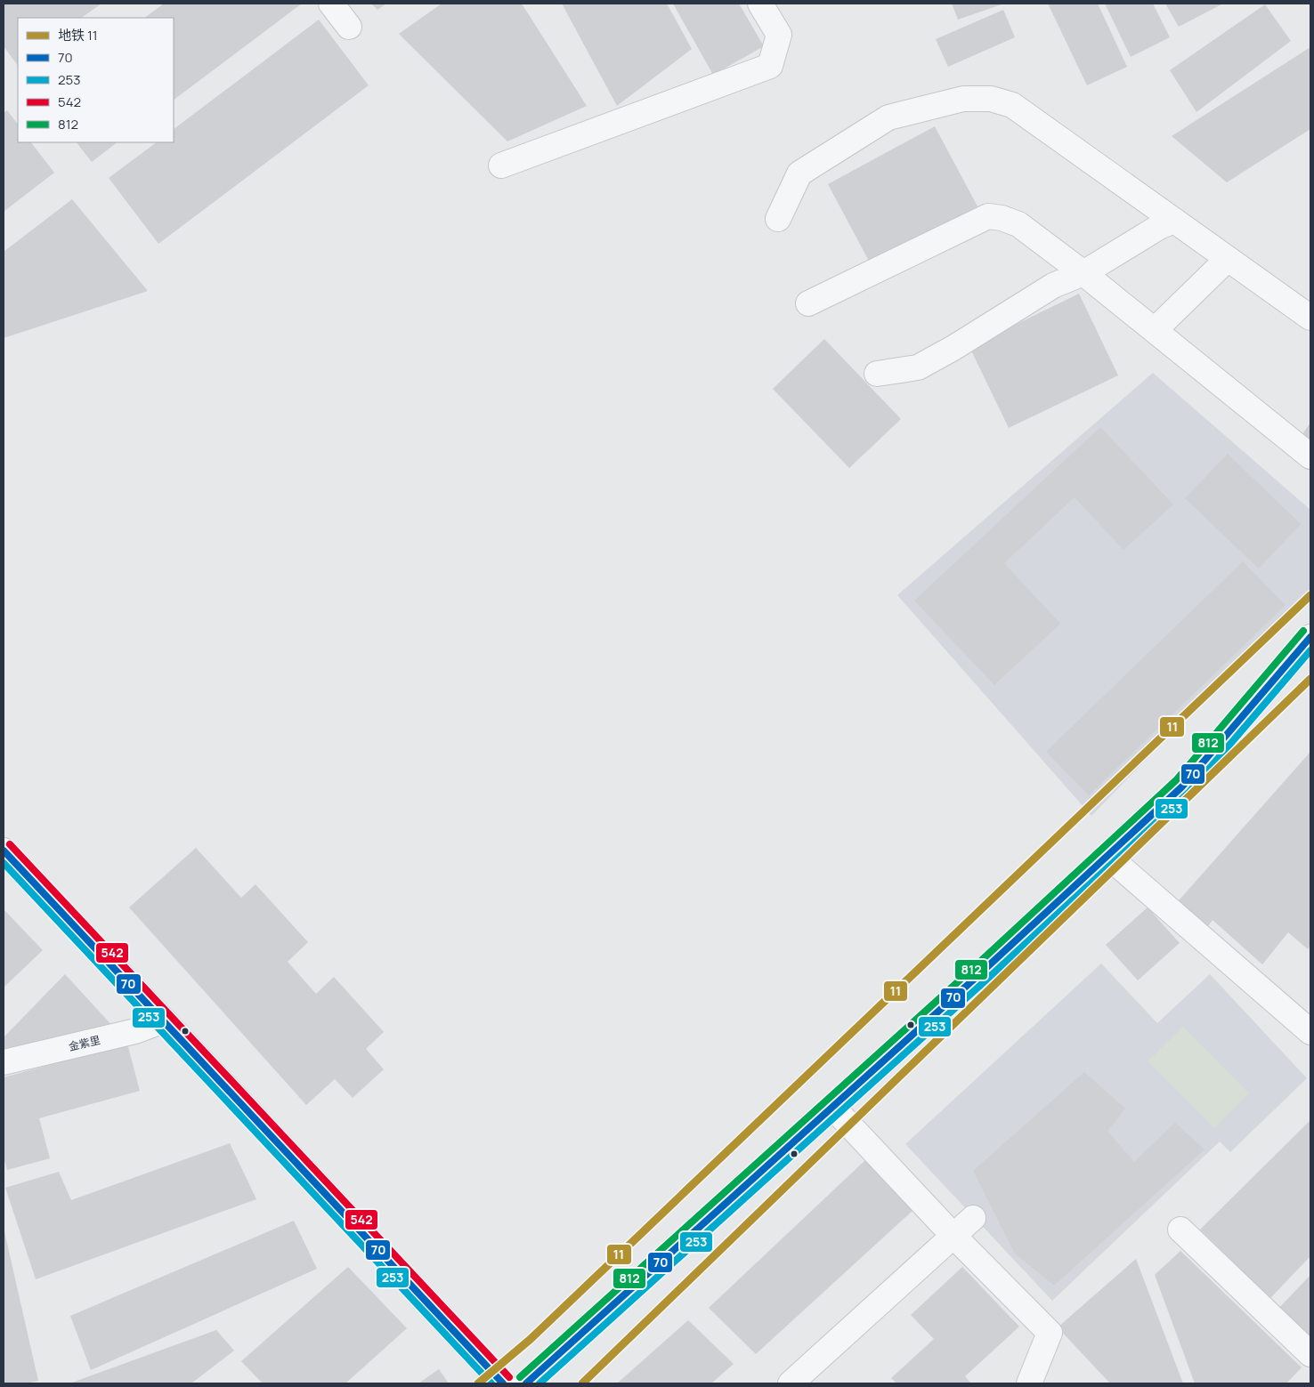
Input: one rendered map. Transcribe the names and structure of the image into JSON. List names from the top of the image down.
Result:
{
  "streets": {
    "street": ["金紫里"]
  },
  "lines": [
    "metro line 11",
    "transit line 812",
    "transit line 70",
    "transit line 253",
    "transit line 542"
  ],
  "legend": [
    "地铁 11",
    "70",
    "253",
    "542",
    "812"
  ]
}
